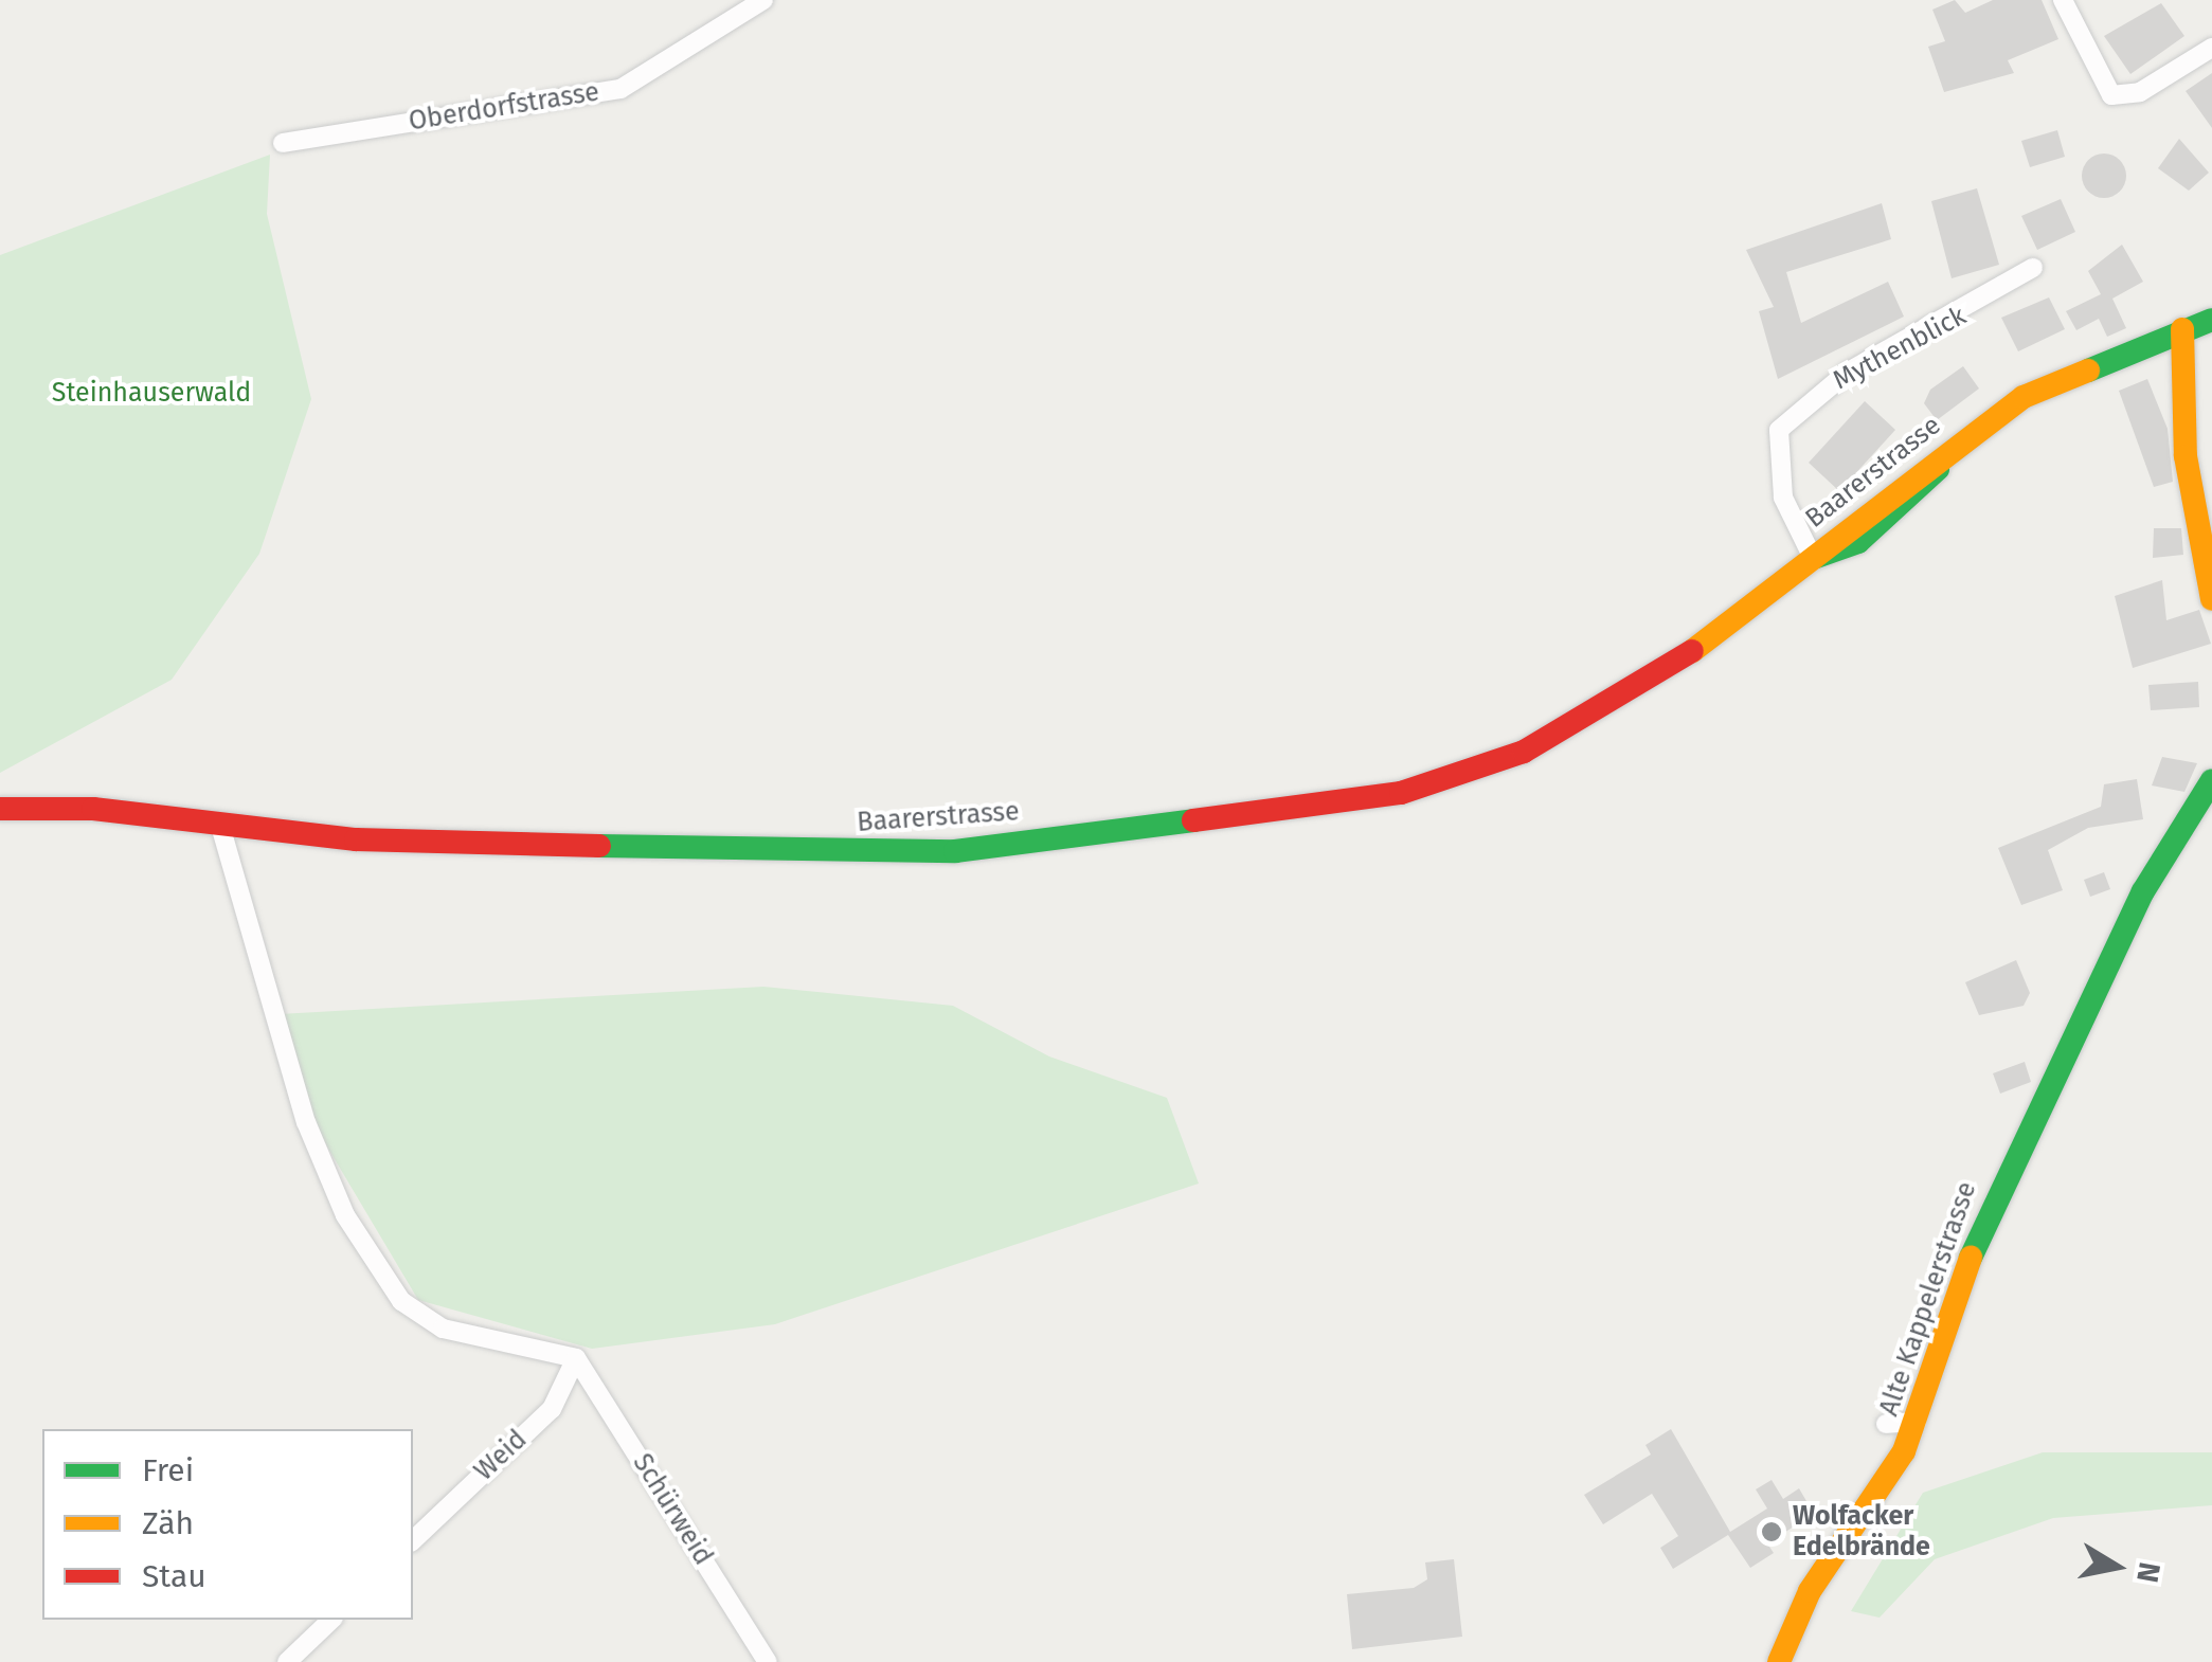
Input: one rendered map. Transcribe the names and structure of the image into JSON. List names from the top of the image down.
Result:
{
  "streets": {
    "street": [
      "Oberdorfstrasse",
      "Mythenblick",
      "Baarerstrasse",
      "Alte Kappelerstrasse",
      "Weid",
      "Schürweid"
    ]
  },
  "crossings": [
    ["Mythenblick", "Baarerstrasse"],
    ["Weid", "Schürweid"]
  ],
  "parks": ["Steinhauserwald"],
  "places": ["Wolfacker Edelbrände"],
  "legend": ["Frei", "Zäh", "Stau"],
  "north": "right"
}
